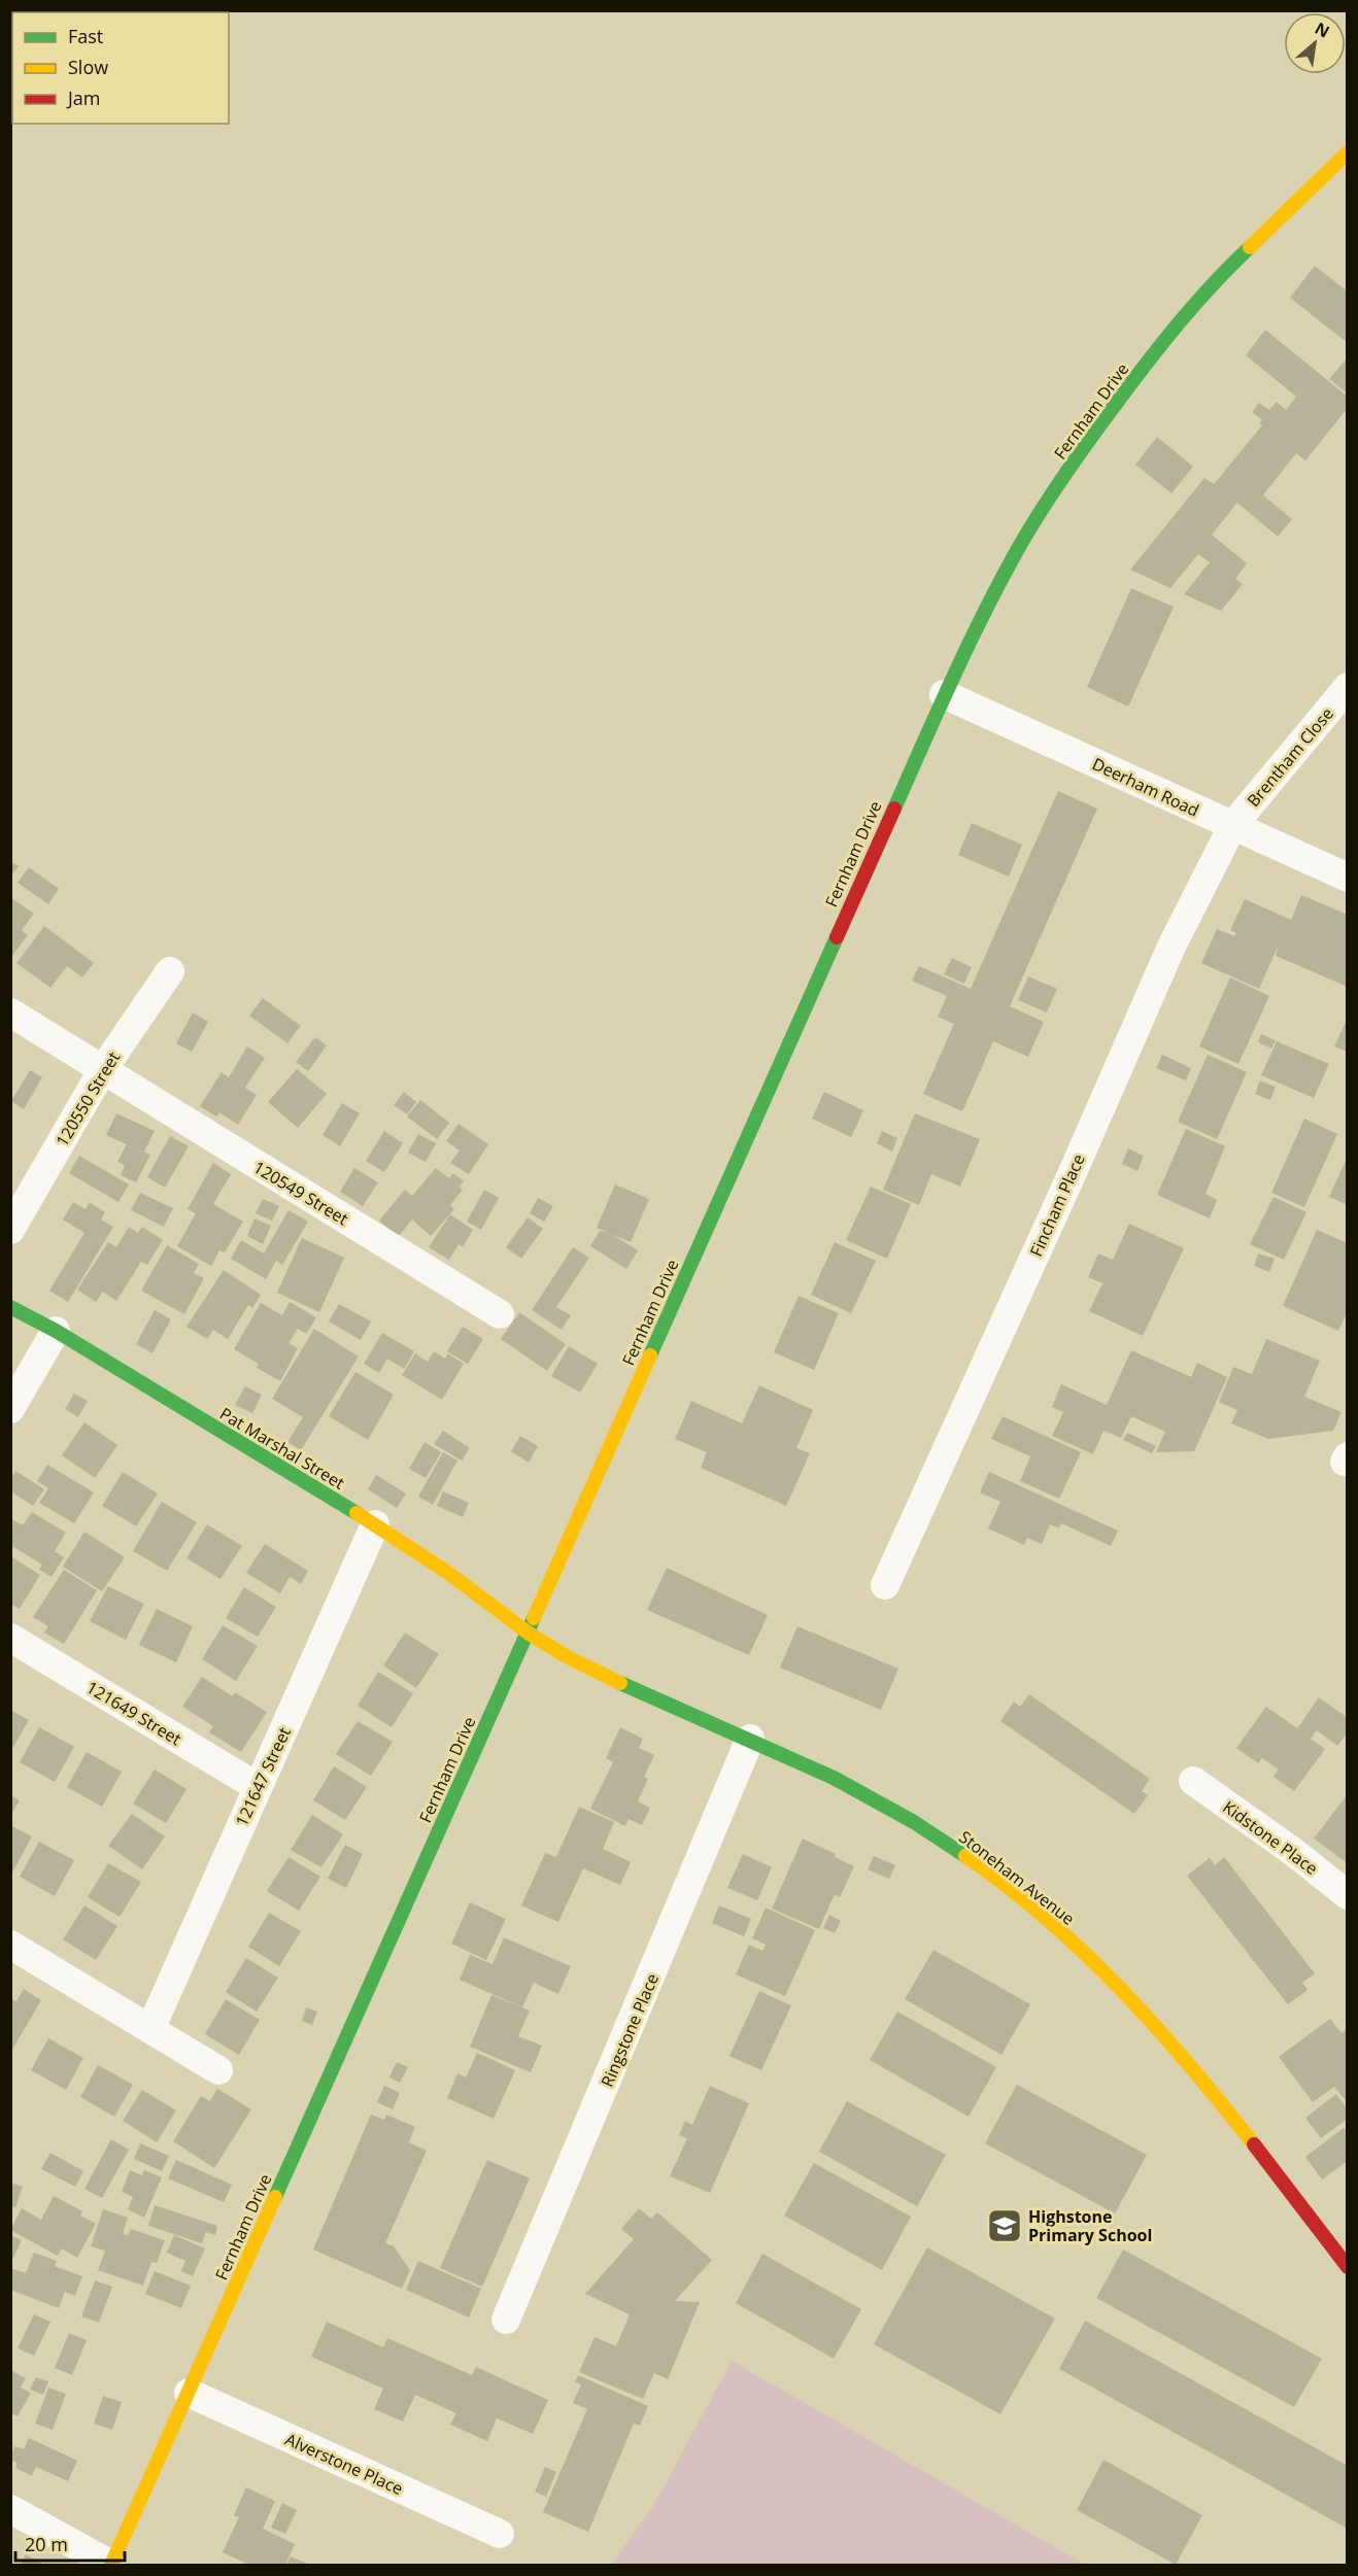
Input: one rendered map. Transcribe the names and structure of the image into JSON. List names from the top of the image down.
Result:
{
  "streets": {
    "street": [
      "Fernham Drive",
      "Brentham Close",
      "Deerham Road",
      "120550 Street",
      "120549 Street",
      "Fincham Place",
      "Pat Marshal Street",
      "121649 Street",
      "121647 Street",
      "Kidstone Place",
      "Stoneham Avenue",
      "Ringstone Place",
      "Alverstone Place"
    ]
  },
  "crossings": [
    ["Fernham Drive", "Deerham Road"],
    ["Fernham Drive", "Pat Marshal Street"],
    ["Fernham Drive", "Stoneham Avenue"],
    ["Fernham Drive", "Alverstone Place"],
    ["Brentham Close", "Deerham Road"],
    ["Brentham Close", "Fincham Place"],
    ["Deerham Road", "Fincham Place"],
    ["120550 Street", "120549 Street"],
    ["Pat Marshal Street", "121647 Street"],
    ["Pat Marshal Street", "Stoneham Avenue"],
    ["121649 Street", "121647 Street"],
    ["Stoneham Avenue", "Ringstone Place"]
  ],
  "places": {
    "school or university": ["Highstone Primary School"]
  },
  "legend": ["Fast", "Slow", "Jam"],
  "scale_bar": "20 m",
  "north": "top right"
}
